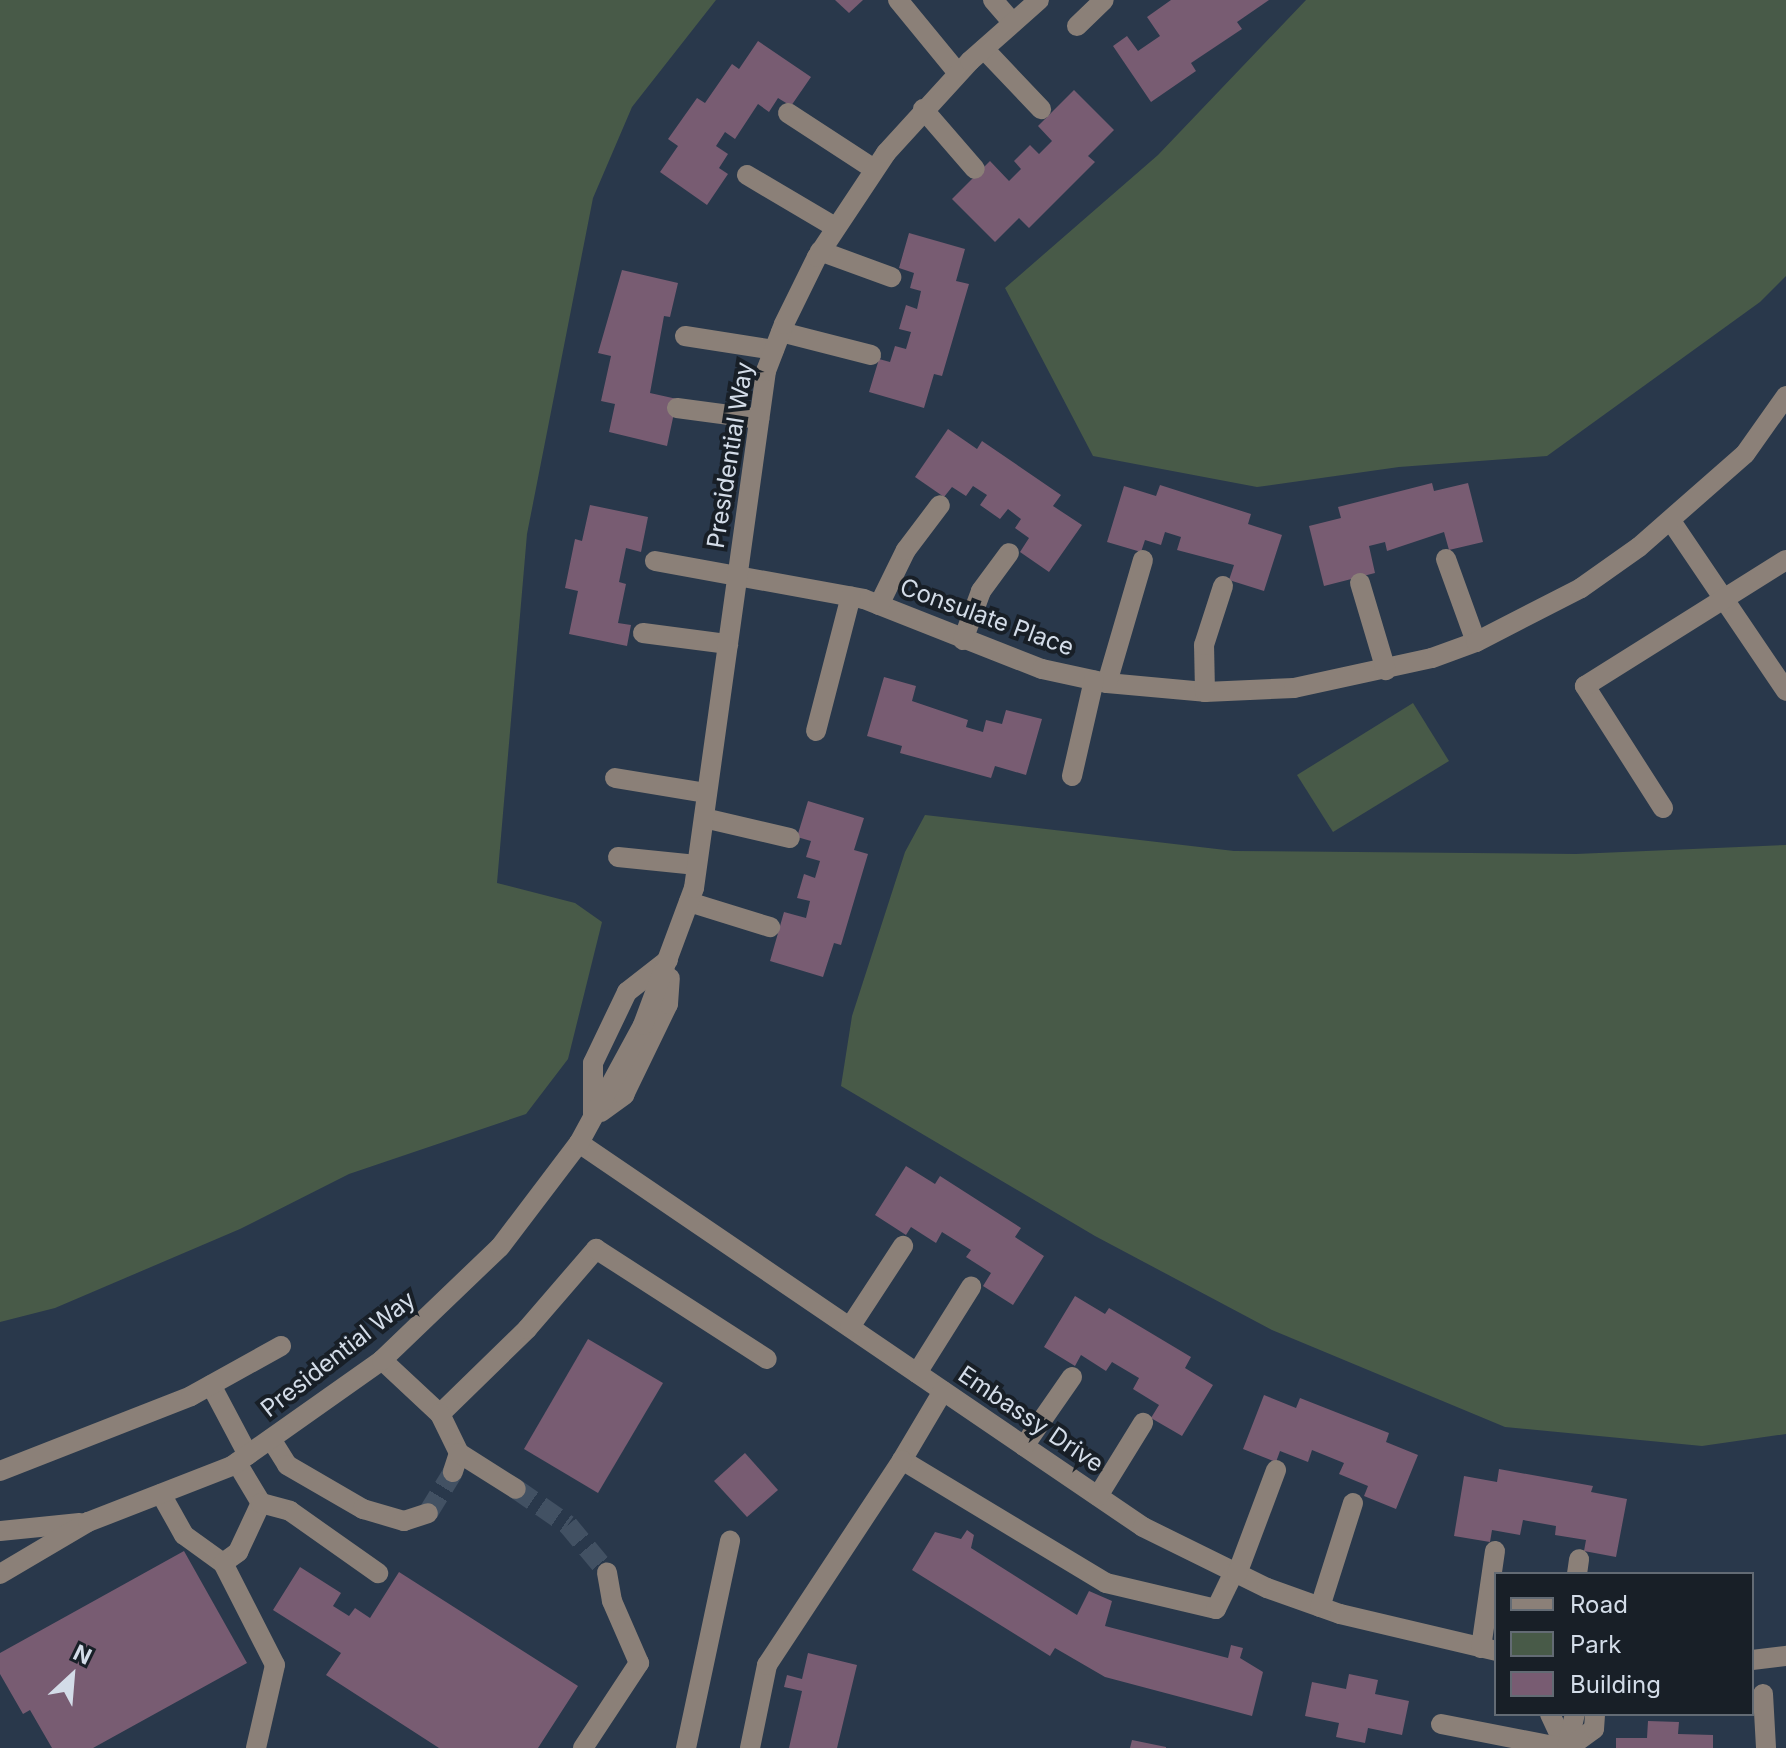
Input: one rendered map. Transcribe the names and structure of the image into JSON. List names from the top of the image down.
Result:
{
  "streets": {
    "street": ["Presidential Way", "Consulate Place", "Embassy Drive"]
  },
  "crossings": [
    ["Presidential Way", "Consulate Place"],
    ["Presidential Way", "Embassy Drive"]
  ],
  "legend": ["Road", "Park", "Building"],
  "north": "top right"
}
